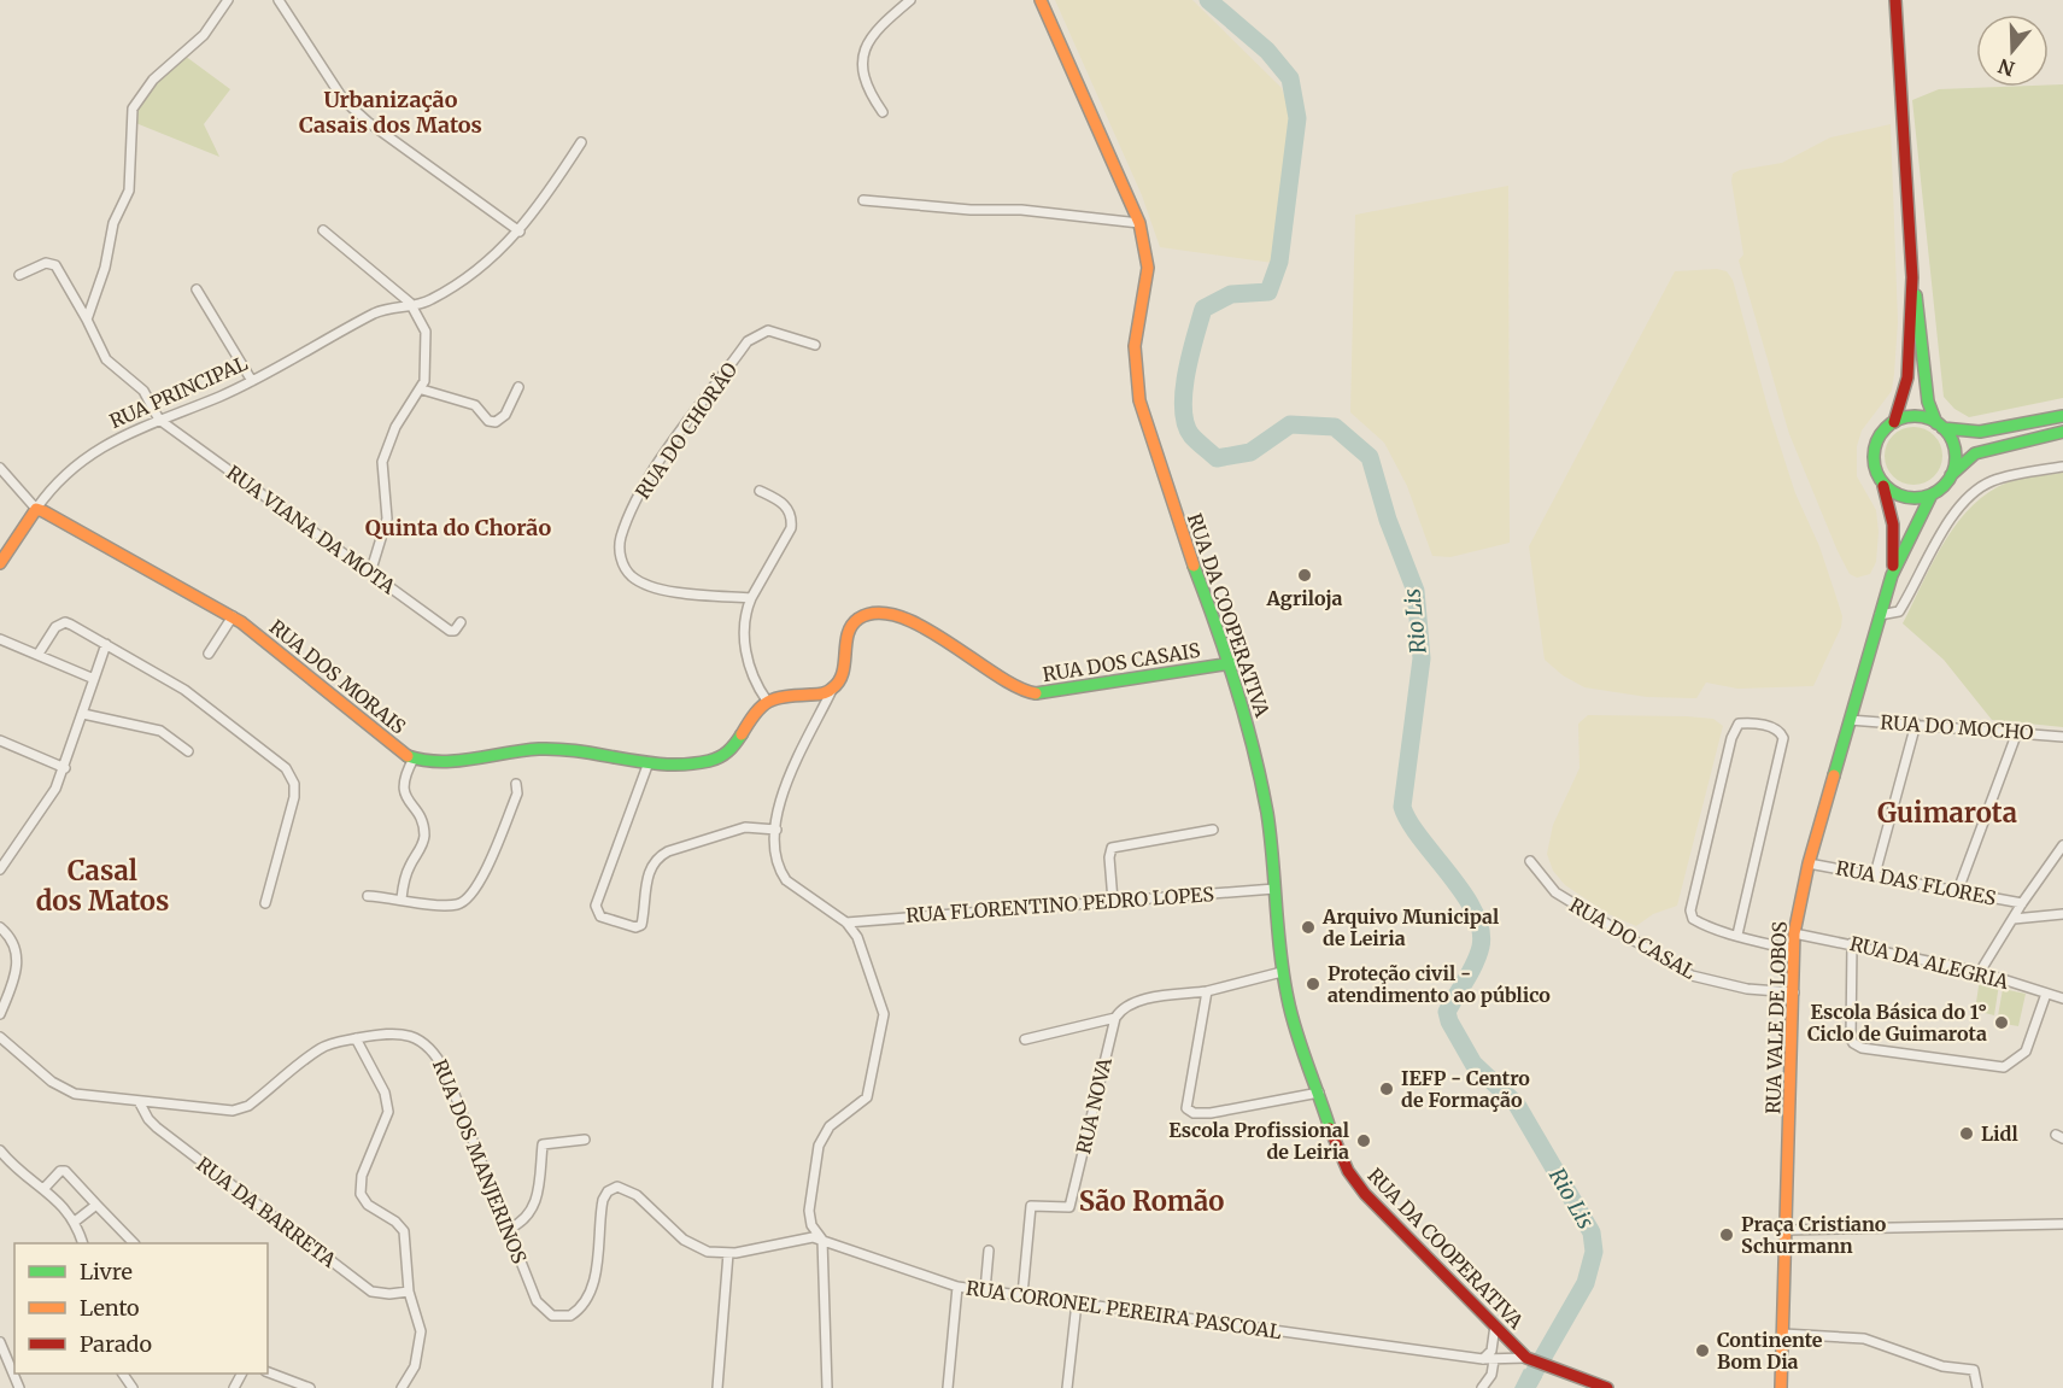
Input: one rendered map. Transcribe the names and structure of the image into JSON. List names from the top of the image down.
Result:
{
  "streets": {
    "main road": [
      "RUA PRINCIPAL",
      "RUA DA COOPERATIVA",
      "RUA DOS CASAIS",
      "RUA DOS MORAIS",
      "RUA VALE DE LOBOS"
    ],
    "street": [
      "RUA DO CHORÃO",
      "RUA VIANA DA MOTA",
      "RUA DO MOCHO",
      "RUA DAS FLORES",
      "RUA FLORENTINO PEDRO LOPES",
      "RUA DO CASAL",
      "RUA DA ALEGRIA",
      "RUA NOVA",
      "RUA DOS MANJERINOS",
      "RUA DA BARRETA",
      "RUA CORONEL PEREIRA PASCOAL"
    ]
  },
  "crossings": [
    ["RUA PRINCIPAL", "RUA VIANA DA MOTA"],
    ["RUA PRINCIPAL", "RUA DOS MORAIS"],
    ["RUA DA COOPERATIVA", "RUA DOS CASAIS"],
    ["RUA DA COOPERATIVA", "RUA FLORENTINO PEDRO LOPES"],
    ["RUA DA COOPERATIVA", "RUA CORONEL PEREIRA PASCOAL"],
    ["RUA DO MOCHO", "RUA VALE DE LOBOS"],
    ["RUA DAS FLORES", "RUA VALE DE LOBOS"],
    ["RUA DO CASAL", "RUA VALE DE LOBOS"],
    ["RUA DA ALEGRIA", "RUA VALE DE LOBOS"],
    ["RUA NOVA", "RUA CORONEL PEREIRA PASCOAL"],
    ["RUA DOS MANJERINOS", "RUA DA BARRETA"],
    ["RUA DOS MANJERINOS", "RUA CORONEL PEREIRA PASCOAL"]
  ],
  "districts": [
    "Urbanização Casais dos Matos",
    "Quinta do Chorão",
    "Guimarota",
    "Casal dos Matos",
    "São Romão"
  ],
  "water": ["Rio Lis"],
  "places": [
    "Agriloja",
    "Arquivo Municipal de Leiria",
    "Proteção civil - atendimento ao público",
    "Escola Básica do 1° Ciclo de Guimarota",
    "IEFP - Centro de Formação",
    "Lidl",
    "Escola Profissional de Leiria",
    "Praça Cristiano Schurmann",
    "Continente Bom Dia"
  ],
  "legend": ["Livre", "Lento", "Parado"],
  "north": "bottom"
}
